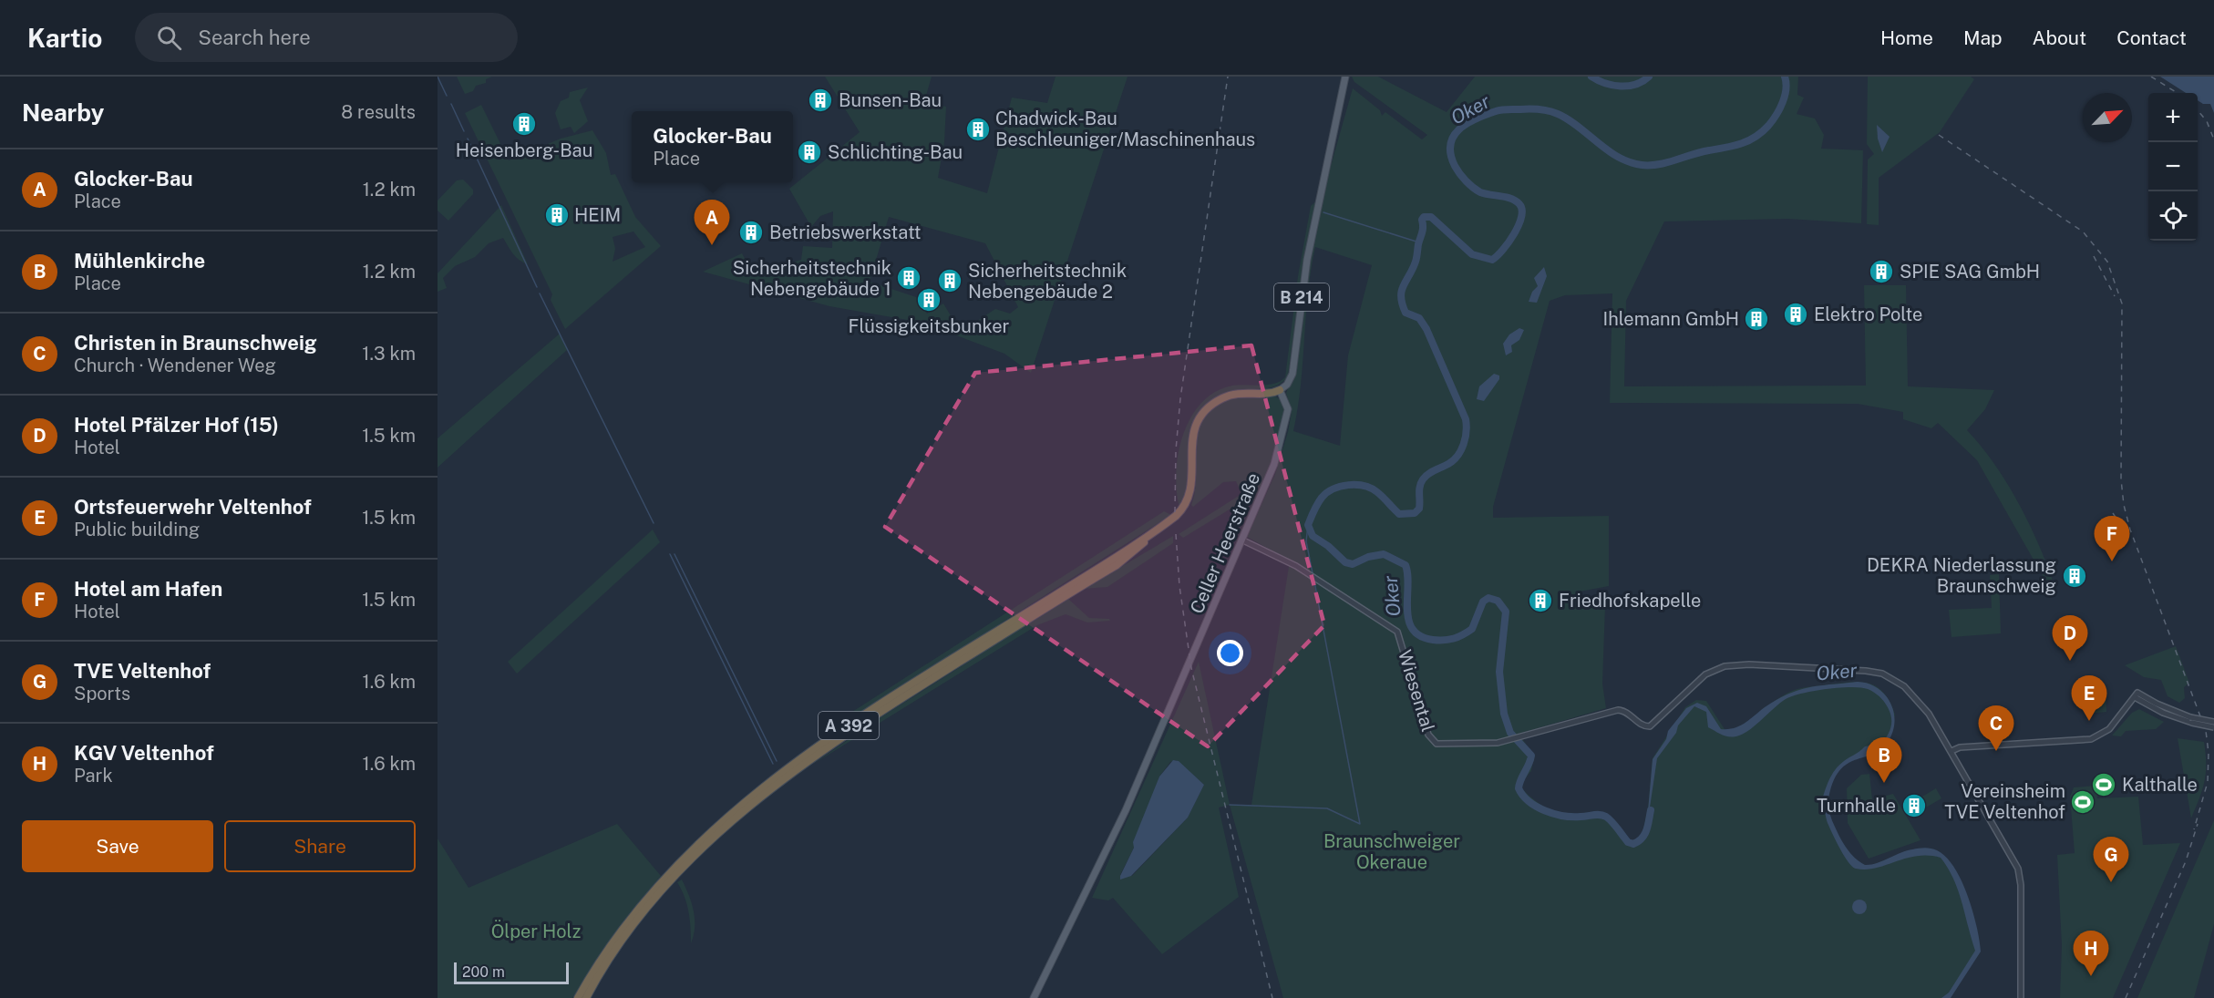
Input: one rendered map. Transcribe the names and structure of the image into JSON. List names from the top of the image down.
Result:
{
  "streets": {
    "highway": ["A 392"],
    "main road": ["B 214", "Celler Heerstraße"],
    "street": ["Wiesental"]
  },
  "crossings": [
    ["B 214", "Celler Heerstraße"],
    ["Celler Heerstraße", "Wiesental"]
  ],
  "water": ["Oker"],
  "parks": ["Braunschweiger Okeraue", "Ölper Holz"],
  "places": {
    "building": [
      "Bunsen-Bau",
      "Heisenberg-Bau",
      "Chadwick-Bau Beschleuniger/Maschinenhaus",
      "Schlichting-Bau",
      "HEIM",
      "Betriebswerkstatt",
      "SPIE SAG GmbH",
      "Sicherheitstechnik Nebengebäude 1",
      "Sicherheitstechnik Nebengebäude 2",
      "Flüssigkeitsbunker",
      "Elektro Polte",
      "Ihlemann GmbH",
      "DEKRA Niederlassung Braunschweig",
      "Friedhofskapelle",
      "Turnhalle"
    ],
    "sports": ["Kalthalle", "Vereinsheim TVE Veltenhof"]
  },
  "scale_bar": "200 m",
  "north": "top right",
  "page": {
    "header": "Kartio",
    "search": "Search here",
    "nav": [
      "Home",
      "Map",
      "About",
      "Contact"
    ],
    "heading": ["Nearby", "8 results"],
    "map_buttons": ["+", "−"],
    "popup": ["Glocker-Bau", "Place"],
    "list": [
      {
        "mark": "A",
        "name": "Glocker-Bau",
        "note": "Place",
        "value": "1.2 km"
      },
      {
        "mark": "B",
        "name": "Mühlenkirche",
        "note": "Place",
        "value": "1.2 km"
      },
      {
        "mark": "C",
        "name": "Christen in Braunschweig",
        "note": "Church · Wendener Weg",
        "value": "1.3 km"
      },
      {
        "mark": "D",
        "name": "Hotel Pfälzer Hof (15)",
        "note": "Hotel",
        "value": "1.5 km"
      },
      {
        "mark": "E",
        "name": "Ortsfeuerwehr Veltenhof",
        "note": "Public building",
        "value": "1.5 km"
      },
      {
        "mark": "F",
        "name": "Hotel am Hafen",
        "note": "Hotel",
        "value": "1.5 km"
      },
      {
        "mark": "G",
        "name": "TVE Veltenhof",
        "note": "Sports",
        "value": "1.6 km"
      },
      {
        "mark": "H",
        "name": "KGV Veltenhof",
        "note": "Park",
        "value": "1.6 km"
      }
    ],
    "pins": [
      "A",
      "F",
      "D",
      "E",
      "C",
      "B",
      "G",
      "H"
    ],
    "buttons": ["Save", "Share"],
    "scale": "200 m"
  }
}
